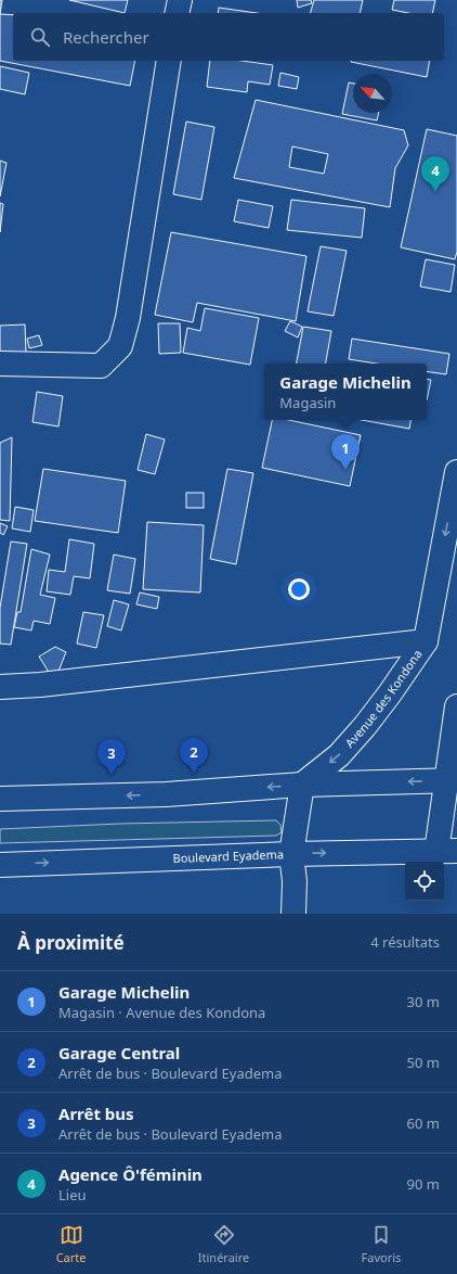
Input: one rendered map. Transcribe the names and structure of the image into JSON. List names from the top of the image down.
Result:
{
  "streets": {
    "main road": ["Avenue des Kondona", "Boulevard Eyadema"]
  },
  "north": "top left",
  "page": {
    "search": "Rechercher",
    "pins": [
      "4",
      "1",
      "2",
      "3"
    ],
    "popup": ["Garage Michelin", "Magasin"],
    "heading": ["À proximité", "4 résultats"],
    "list": [
      {
        "mark": "1",
        "name": "Garage Michelin",
        "note": "Magasin · Avenue des Kondona",
        "value": "30 m"
      },
      {
        "mark": "2",
        "name": "Garage Central",
        "note": "Arrêt de bus · Boulevard Eyadema",
        "value": "50 m"
      },
      {
        "mark": "3",
        "name": "Arrêt bus",
        "note": "Arrêt de bus · Boulevard Eyadema",
        "value": "60 m"
      },
      {
        "mark": "4",
        "name": "Agence Ô'féminin",
        "note": "Lieu",
        "value": "90 m"
      }
    ],
    "nav": ["Carte", "Itinéraire", "Favoris"]
  }
}
